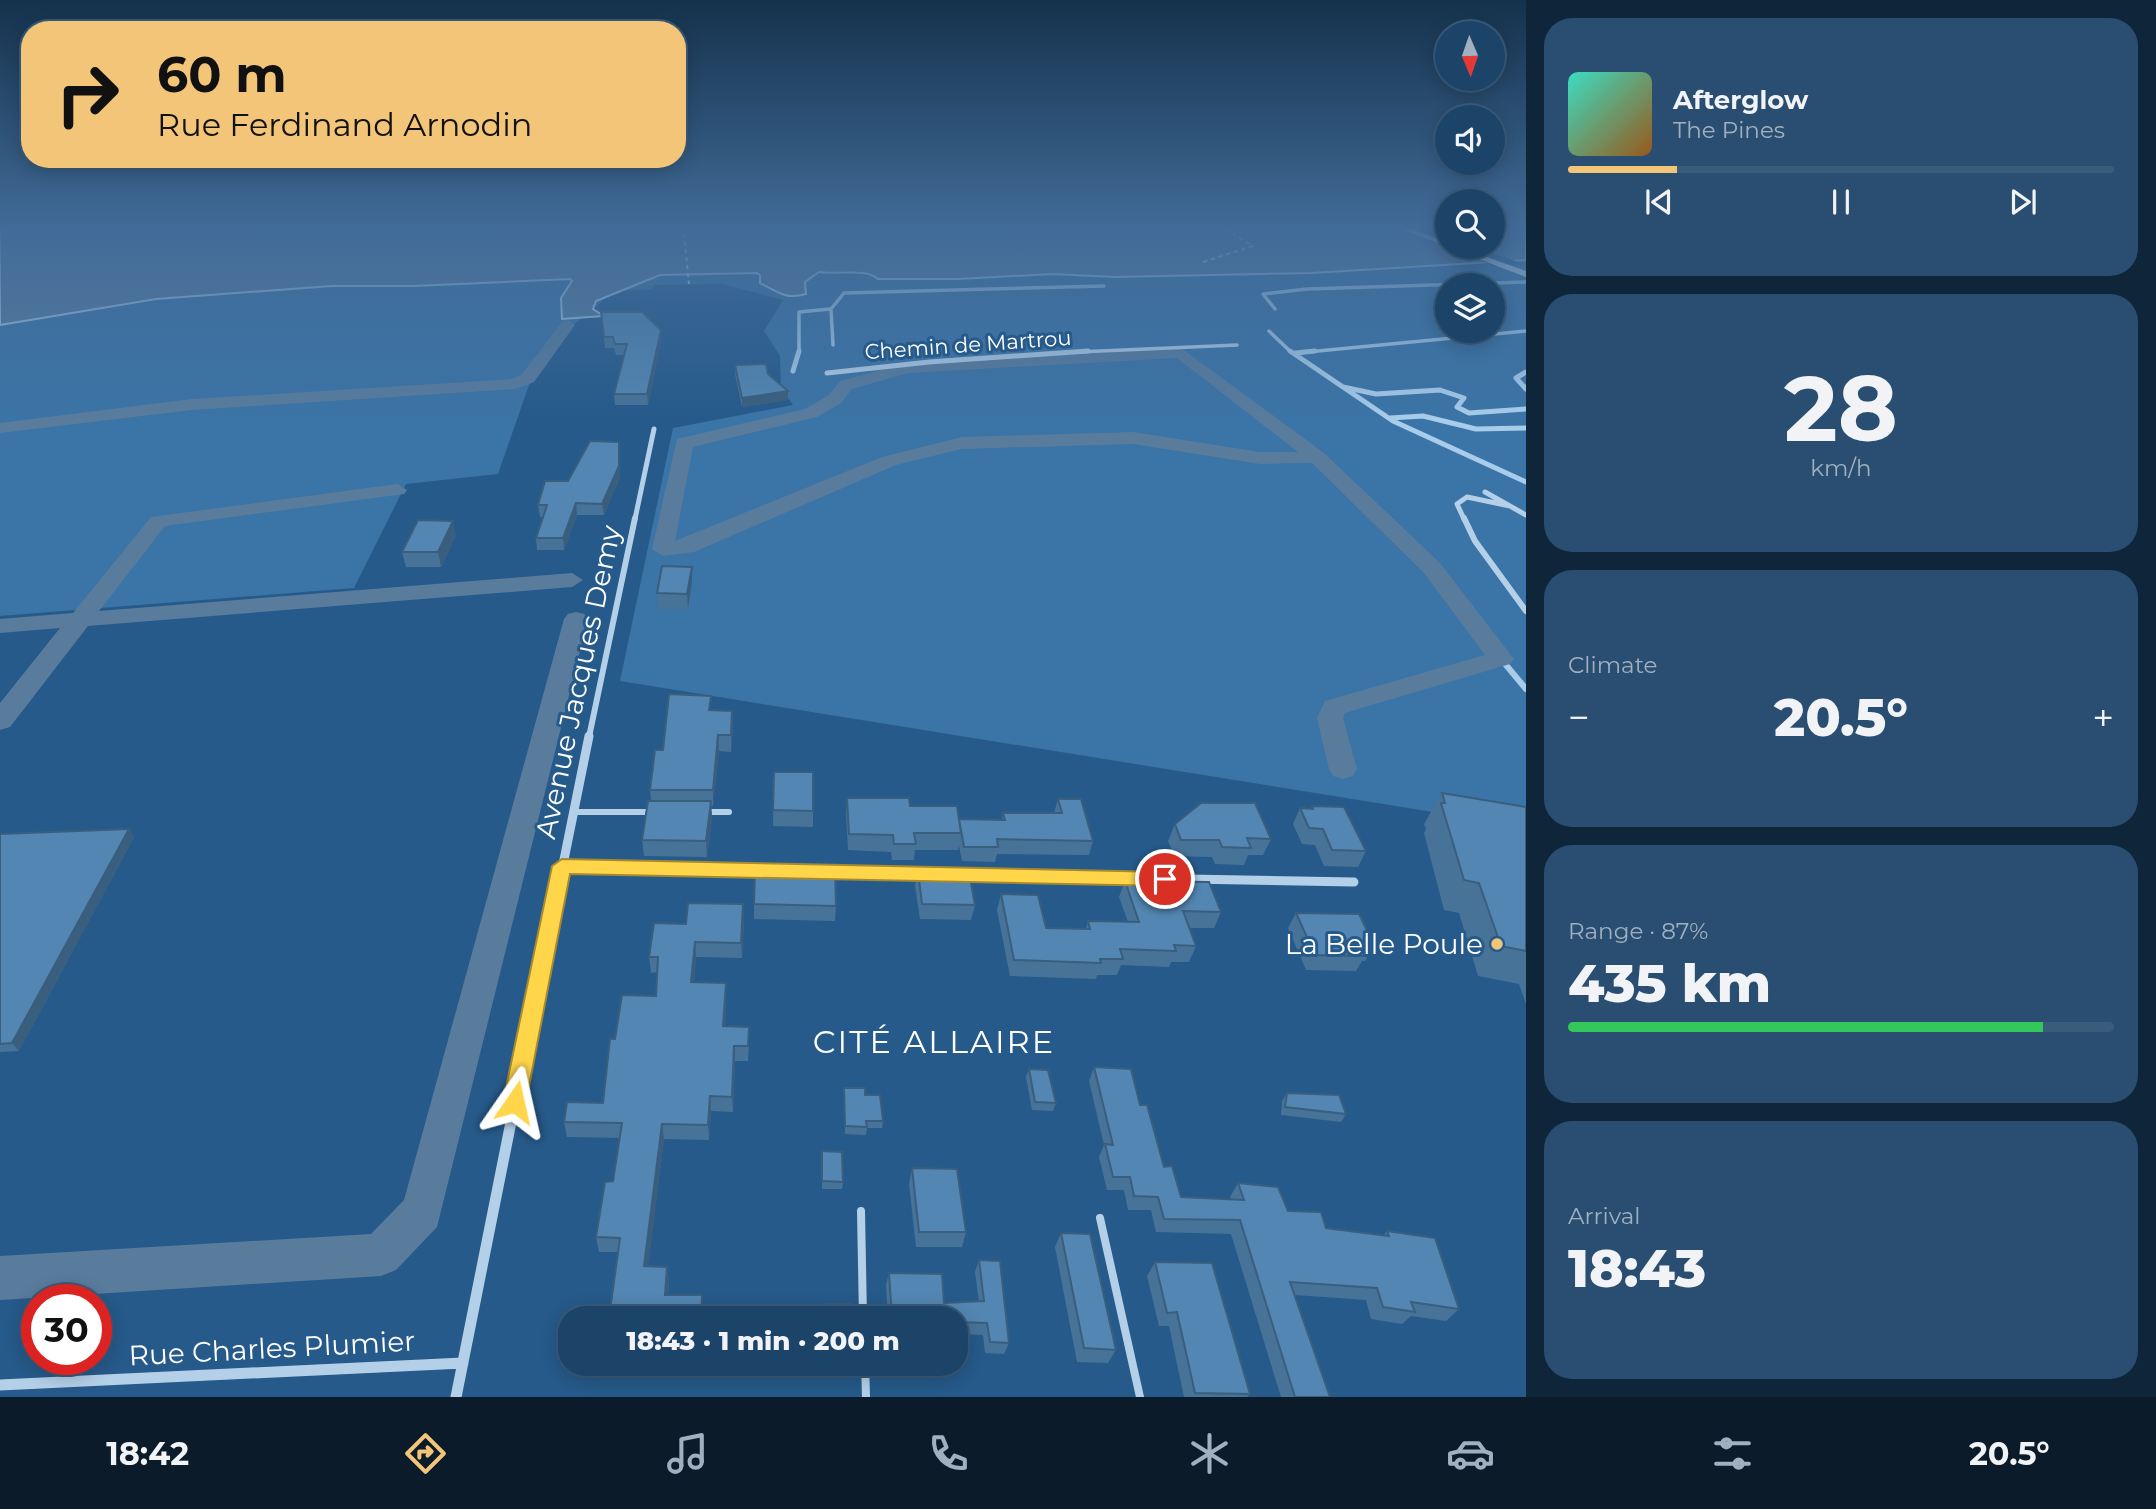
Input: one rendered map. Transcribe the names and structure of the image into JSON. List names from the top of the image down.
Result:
{
  "streets": {
    "street": ["Chemin de Martrou", "Avenue Jacques Demy", "Rue Charles Plumier"]
  },
  "crossings": [
    ["Avenue Jacques Demy", "Rue Charles Plumier"]
  ],
  "districts": ["CITÉ ALLAIRE"],
  "places": ["La Belle Poule"],
  "north": "bottom",
  "page": {
    "turn": ["60 m", "Rue Ferdinand Arnodin"],
    "song": ["Afterglow", "The Pines"],
    "tile": [
      ["28", "km/h"],
      "Climate",
      ["Range · 87%", "435 km"],
      ["Arrival", "18:43"]
    ],
    "heat": ["−", "20.5°", "+"],
    "limit": "30",
    "trip": "18:43 · 1 min · 200 m",
    "tabs": ["18:42", "20.5°"]
  }
}
